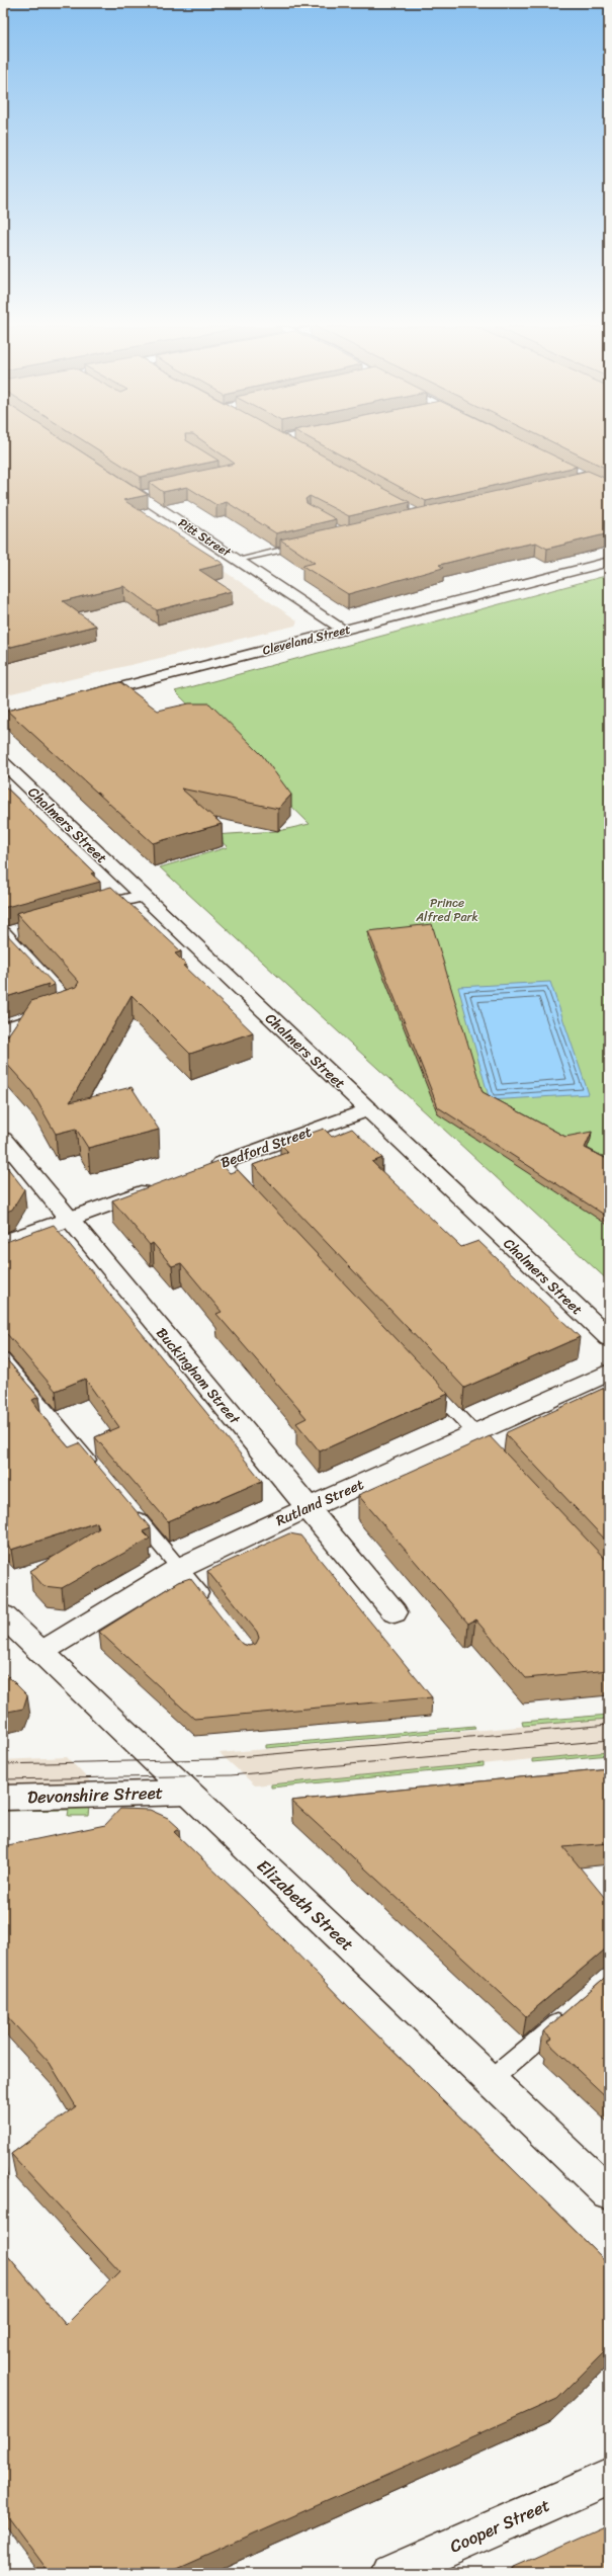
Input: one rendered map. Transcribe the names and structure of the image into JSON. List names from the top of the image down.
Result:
{
  "streets": {
    "street": [
      "Pitt Street",
      "Cleveland Street",
      "Chalmers Street",
      "Bedford Street",
      "Buckingham Street",
      "Rutland Street",
      "Devonshire Street",
      "Elizabeth Street",
      "Cooper Street"
    ]
  },
  "crossings": [
    ["Pitt Street", "Cleveland Street"],
    ["Chalmers Street", "Bedford Street"],
    ["Buckingham Street", "Rutland Street"],
    ["Rutland Street", "Elizabeth Street"],
    ["Devonshire Street", "Elizabeth Street"]
  ],
  "parks": ["Prince Alfred Park"]
}
